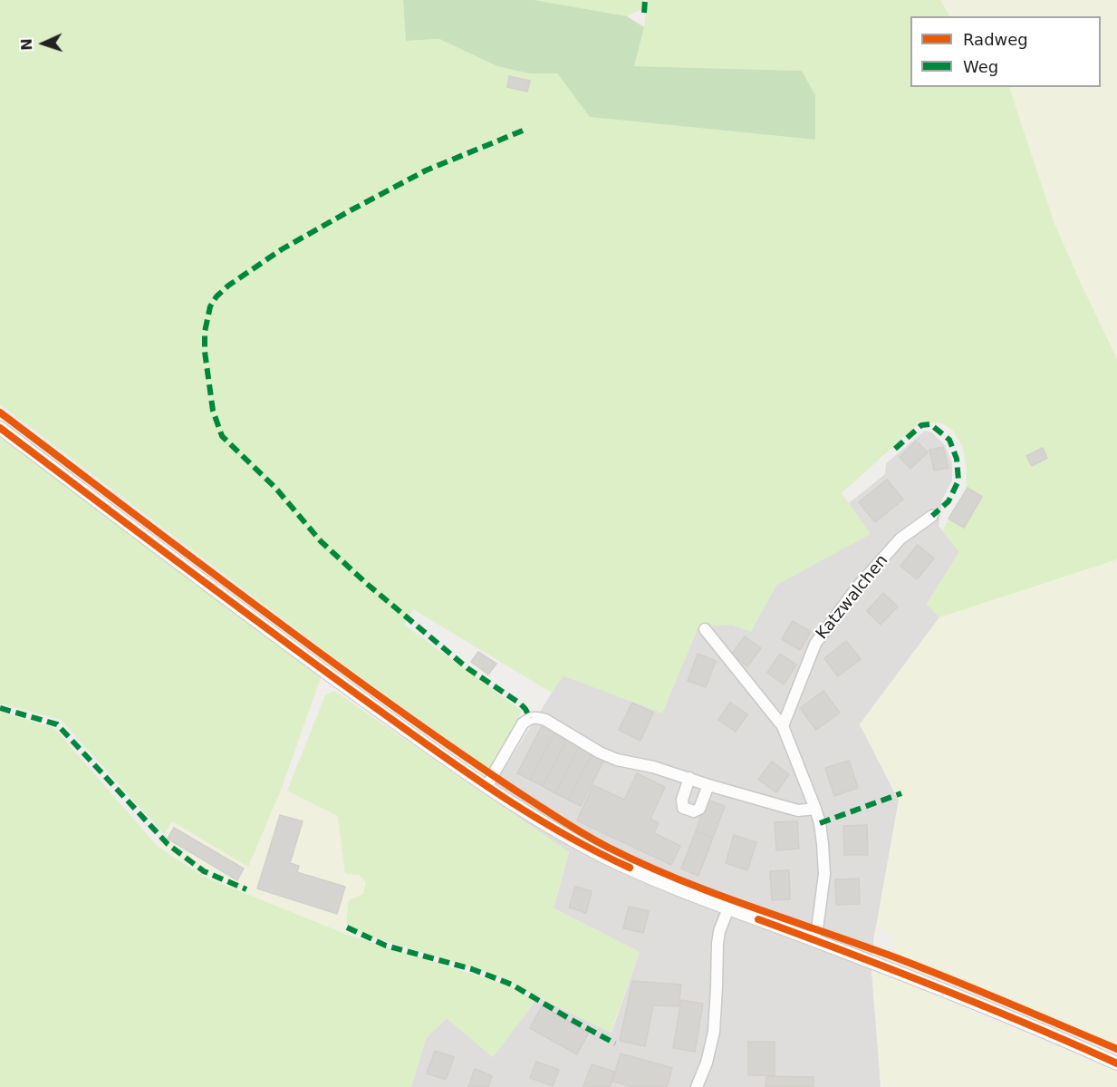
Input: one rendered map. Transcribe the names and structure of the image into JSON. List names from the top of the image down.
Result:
{
  "streets": {
    "street": ["Katzwalchen"]
  },
  "legend": ["Radweg", "Weg"],
  "north": "left"
}
